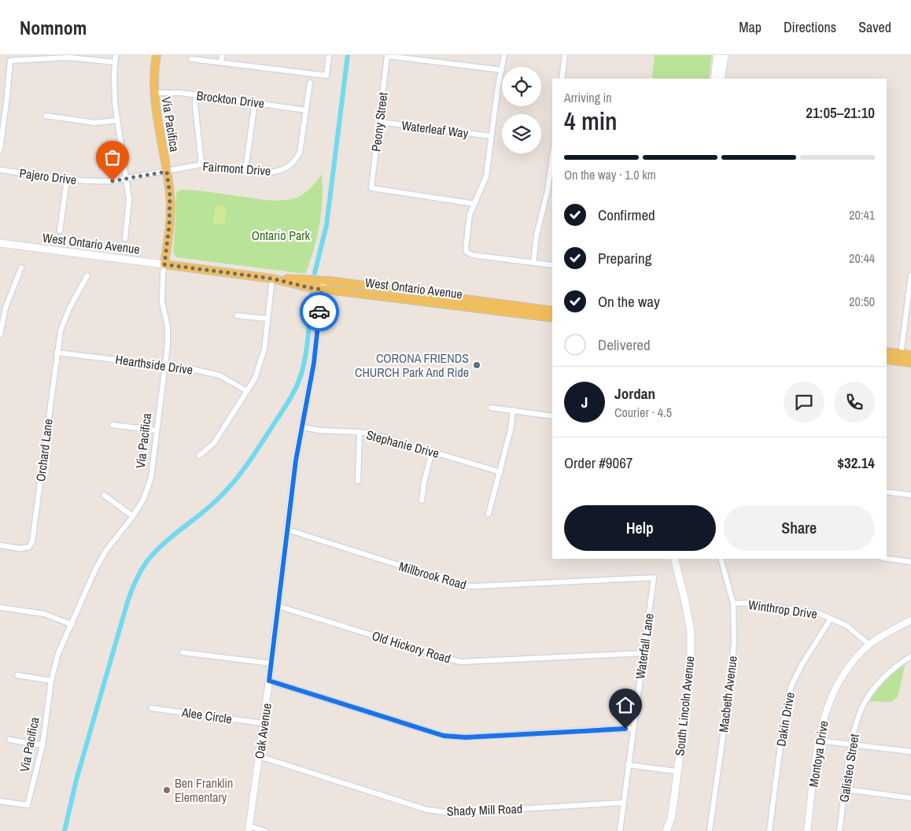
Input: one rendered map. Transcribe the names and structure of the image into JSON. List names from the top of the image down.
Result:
{
  "streets": {
    "main road": ["Via Pacifica", "West Ontario Avenue", "South Lincoln Avenue"],
    "street": [
      "Brockton Drive",
      "Peony Street",
      "Waterleaf Way",
      "Fairmont Drive",
      "Pajero Drive",
      "Hearthside Drive",
      "Stephanie Drive",
      "Orchard Lane",
      "Millbrook Road",
      "Winthrop Drive",
      "Waterfall Lane",
      "Old Hickory Road",
      "Macbeth Avenue",
      "Alee Circle",
      "Dakin Drive",
      "Oak Avenue",
      "Montoya Drive",
      "Galisteo Street",
      "Shady Mill Road"
    ]
  },
  "crossings": [
    ["Brockton Drive", "Via Pacifica"],
    ["Brockton Drive", "Fairmont Drive"],
    ["Peony Street", "Waterleaf Way"],
    ["Via Pacifica", "Fairmont Drive"],
    ["Via Pacifica", "Pajero Drive"],
    ["Via Pacifica", "West Ontario Avenue"],
    ["Via Pacifica", "Hearthside Drive"],
    ["Fairmont Drive", "Pajero Drive"],
    ["West Ontario Avenue", "Oak Avenue"],
    ["Hearthside Drive", "Orchard Lane"],
    ["Stephanie Drive", "Oak Avenue"],
    ["Millbrook Road", "Waterfall Lane"],
    ["Millbrook Road", "Oak Avenue"],
    ["Winthrop Drive", "Macbeth Avenue"],
    ["Winthrop Drive", "Dakin Drive"],
    ["Winthrop Drive", "Montoya Drive"],
    ["Waterfall Lane", "Old Hickory Road"],
    ["Waterfall Lane", "Shady Mill Road"],
    ["Old Hickory Road", "Oak Avenue"],
    ["Alee Circle", "Oak Avenue"],
    ["Oak Avenue", "Shady Mill Road"]
  ],
  "parks": ["Ontario Park"],
  "places": ["CORONA FRIENDS CHURCH Park And Ride", "Ben Franklin Elementary"],
  "page": {
    "header": "Nomnom",
    "nav": ["Map", "Directions", "Saved"],
    "heading": ["4 min", "Arriving in", "21:05–21:10"],
    "panel": [
      "Jordan",
      "Courier · 4.5",
      "Order #9067",
      "$32.14"
    ],
    "bar": "On the way · 1.0 km",
    "list": [
      ["Confirmed", "20:41"],
      ["Preparing", "20:44"],
      ["On the way", "20:50"],
      "Delivered"
    ],
    "round": "J",
    "buttons": ["Help", "Share"]
  }
}
